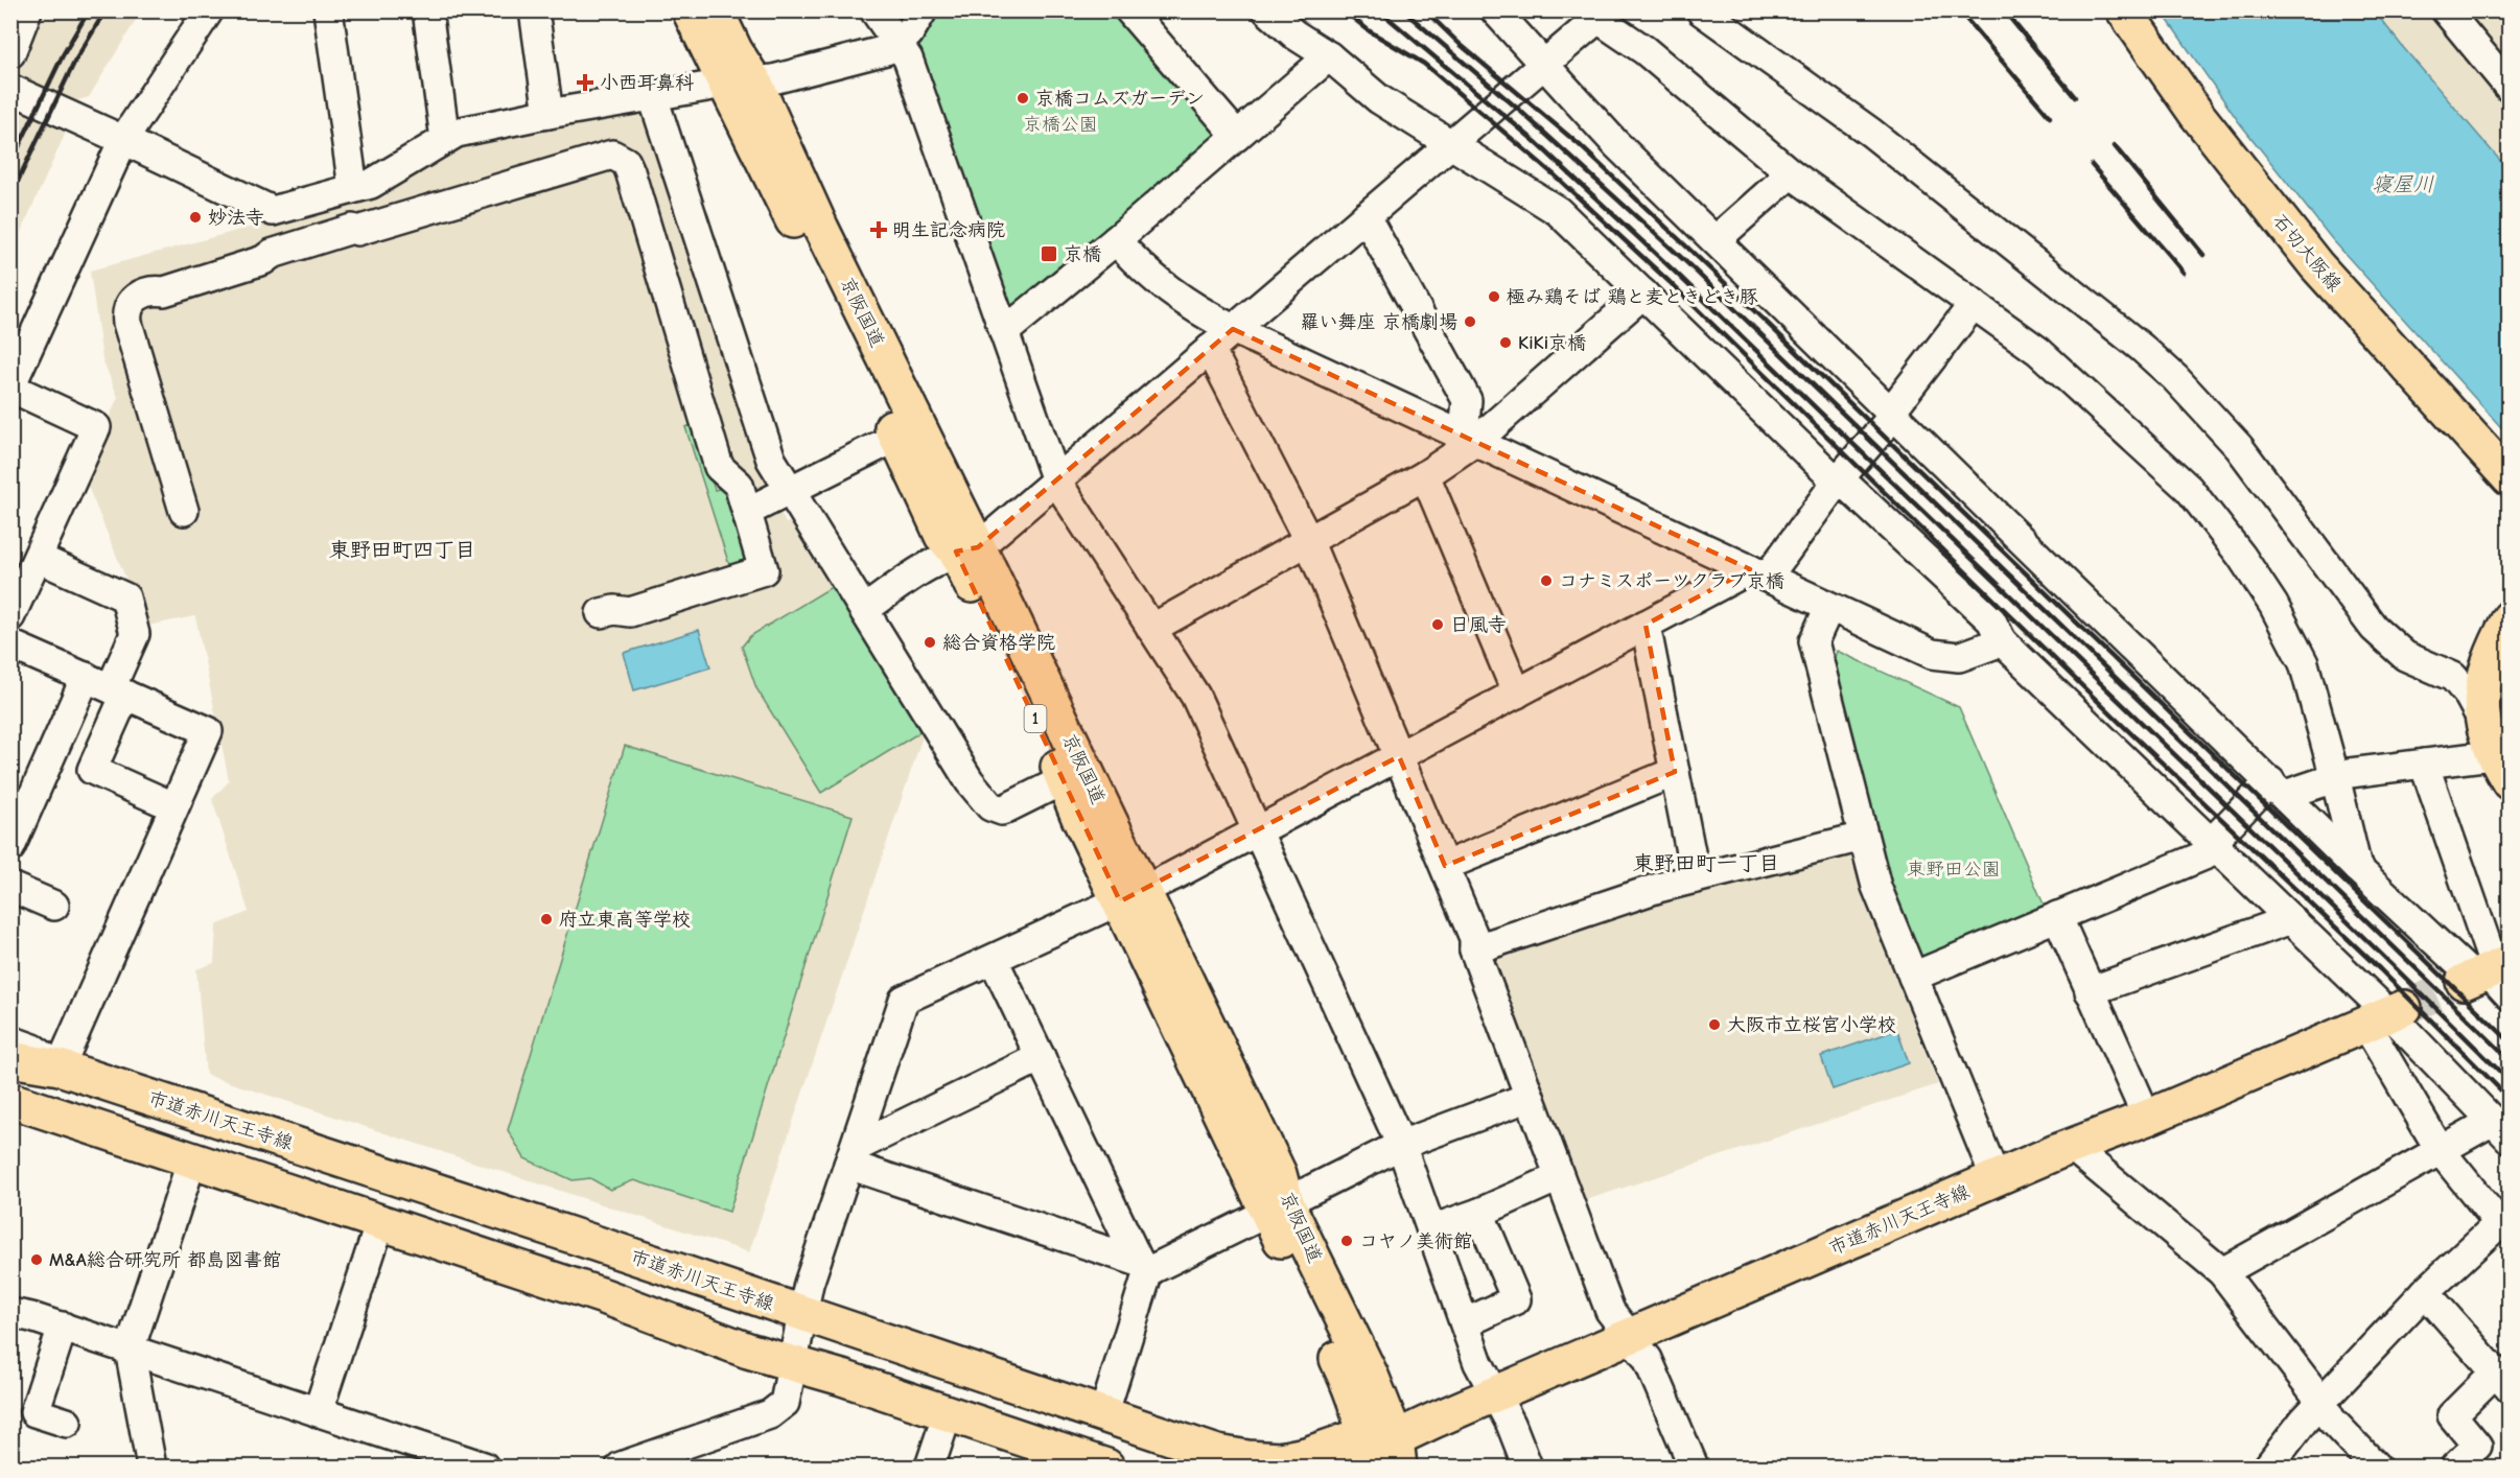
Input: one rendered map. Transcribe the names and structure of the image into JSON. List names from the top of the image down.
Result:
{
  "streets": {
    "main road": [
      "石切大阪線",
      "京阪国道",
      "1",
      "市道赤川天王寺線"
    ]
  },
  "crossings": [
    ["京阪国道", "市道赤川天王寺線"]
  ],
  "districts": ["東野田町四丁目", "東野田町一丁目"],
  "water": ["寝屋川"],
  "parks": ["京橋公園", "東野田公園"],
  "places": {
    "health": ["小西耳鼻科", "明生記念病院"],
    "other": [
      "京橋コムズガーデン",
      "妙法寺",
      "極み鶏そば 鶏と麦ときどき豚",
      "羅い舞座 京橋劇場",
      "KiKi京橋",
      "コナミスポーツクラブ京橋",
      "日風寺",
      "総合資格学院",
      "府立東高等学校",
      "大阪市立桜宮小学校",
      "コヤノ美術館",
      "M&A総合研究所 都島図書館"
    ],
    "transit": ["京橋"]
  }
}
